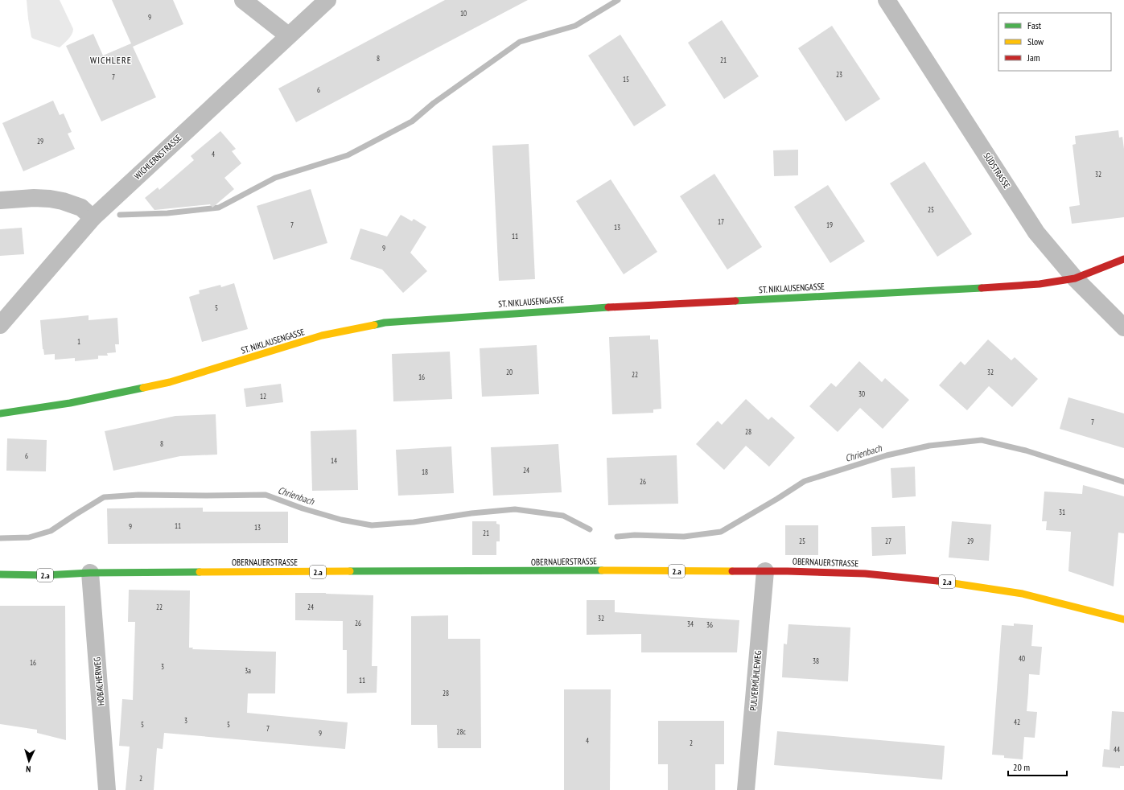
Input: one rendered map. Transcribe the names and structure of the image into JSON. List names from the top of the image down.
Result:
{
  "streets": {
    "street": [
      "WICHLERNSTRASSE",
      "SÜDSTRASSE",
      "ST. NIKLAUSENGASSE",
      "OBERNAUERSTRASSE",
      "2.a",
      "PULVERMÜHLEWEG",
      "HOBACHERWEG"
    ]
  },
  "crossings": [
    ["SÜDSTRASSE", "ST. NIKLAUSENGASSE"],
    ["OBERNAUERSTRASSE", "PULVERMÜHLEWEG"],
    ["OBERNAUERSTRASSE", "HOBACHERWEG"]
  ],
  "districts": ["WICHLERE"],
  "water": ["Chrienbach"],
  "house_numbers": [
    "10",
    "9",
    "8",
    "21",
    "23",
    "7",
    "15",
    "6",
    "29",
    "4",
    "32",
    "25",
    "17",
    "7",
    "19",
    "13",
    "11",
    "9",
    "5",
    "1",
    "20",
    "32",
    "22",
    "16",
    "30",
    "12",
    "7",
    "28",
    "8",
    "6",
    "14",
    "24",
    "18",
    "26",
    "31",
    "11",
    "9",
    "13",
    "21",
    "25",
    "27",
    "29",
    "22",
    "24",
    "32",
    "26",
    "34",
    "36",
    "40",
    "38",
    "16",
    "3",
    "3a",
    "11",
    "28",
    "3",
    "42",
    "5",
    "5",
    "7",
    "28c",
    "9",
    "4",
    "2",
    "44",
    "2"
  ],
  "legend": ["Fast", "Slow", "Jam"],
  "scale_bar": "20 m",
  "north": "bottom"
}
